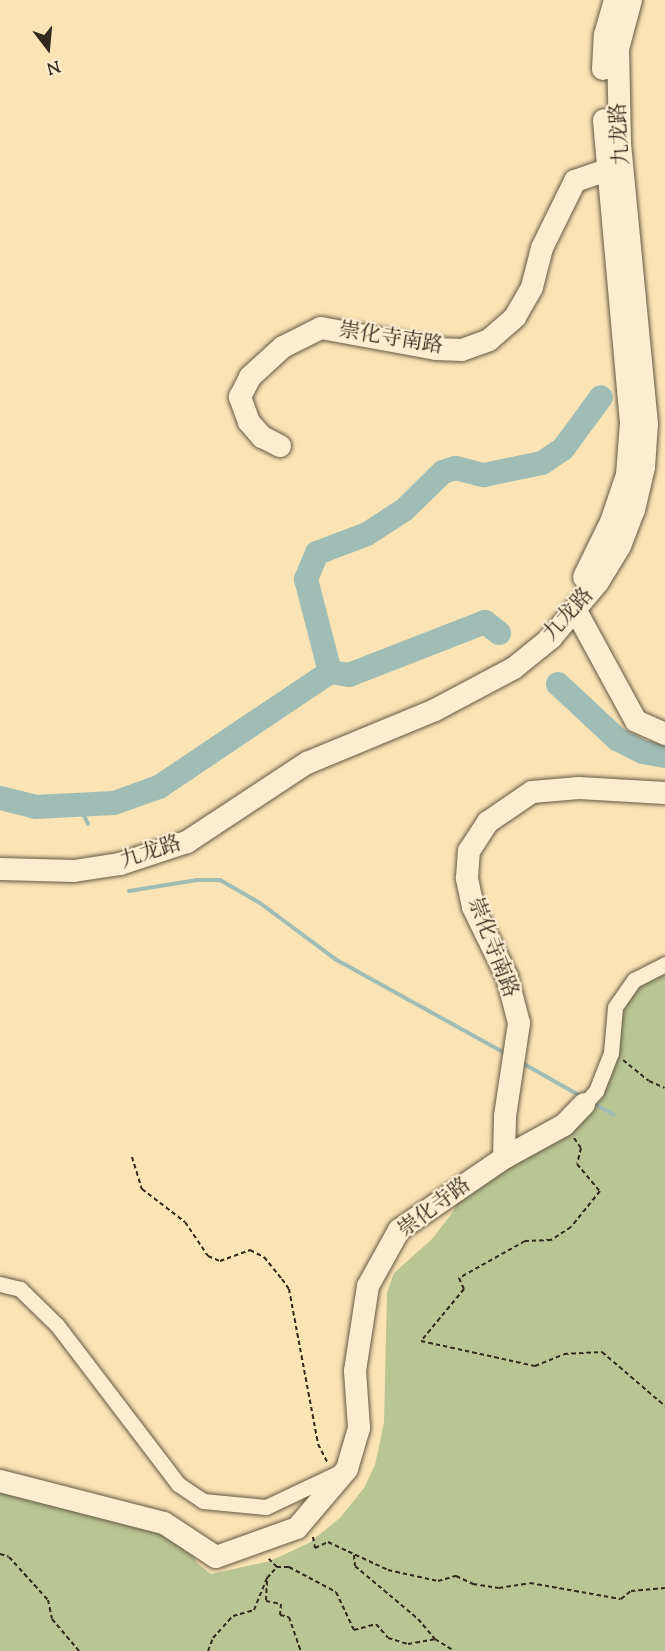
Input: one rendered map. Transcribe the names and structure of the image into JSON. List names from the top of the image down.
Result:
{
  "streets": {
    "main road": ["九龙路", "崇化寺南路", "崇化寺路"]
  },
  "crossings": [
    ["九龙路", "崇化寺南路"],
    ["崇化寺南路", "崇化寺路"]
  ],
  "north": "bottom"
}
